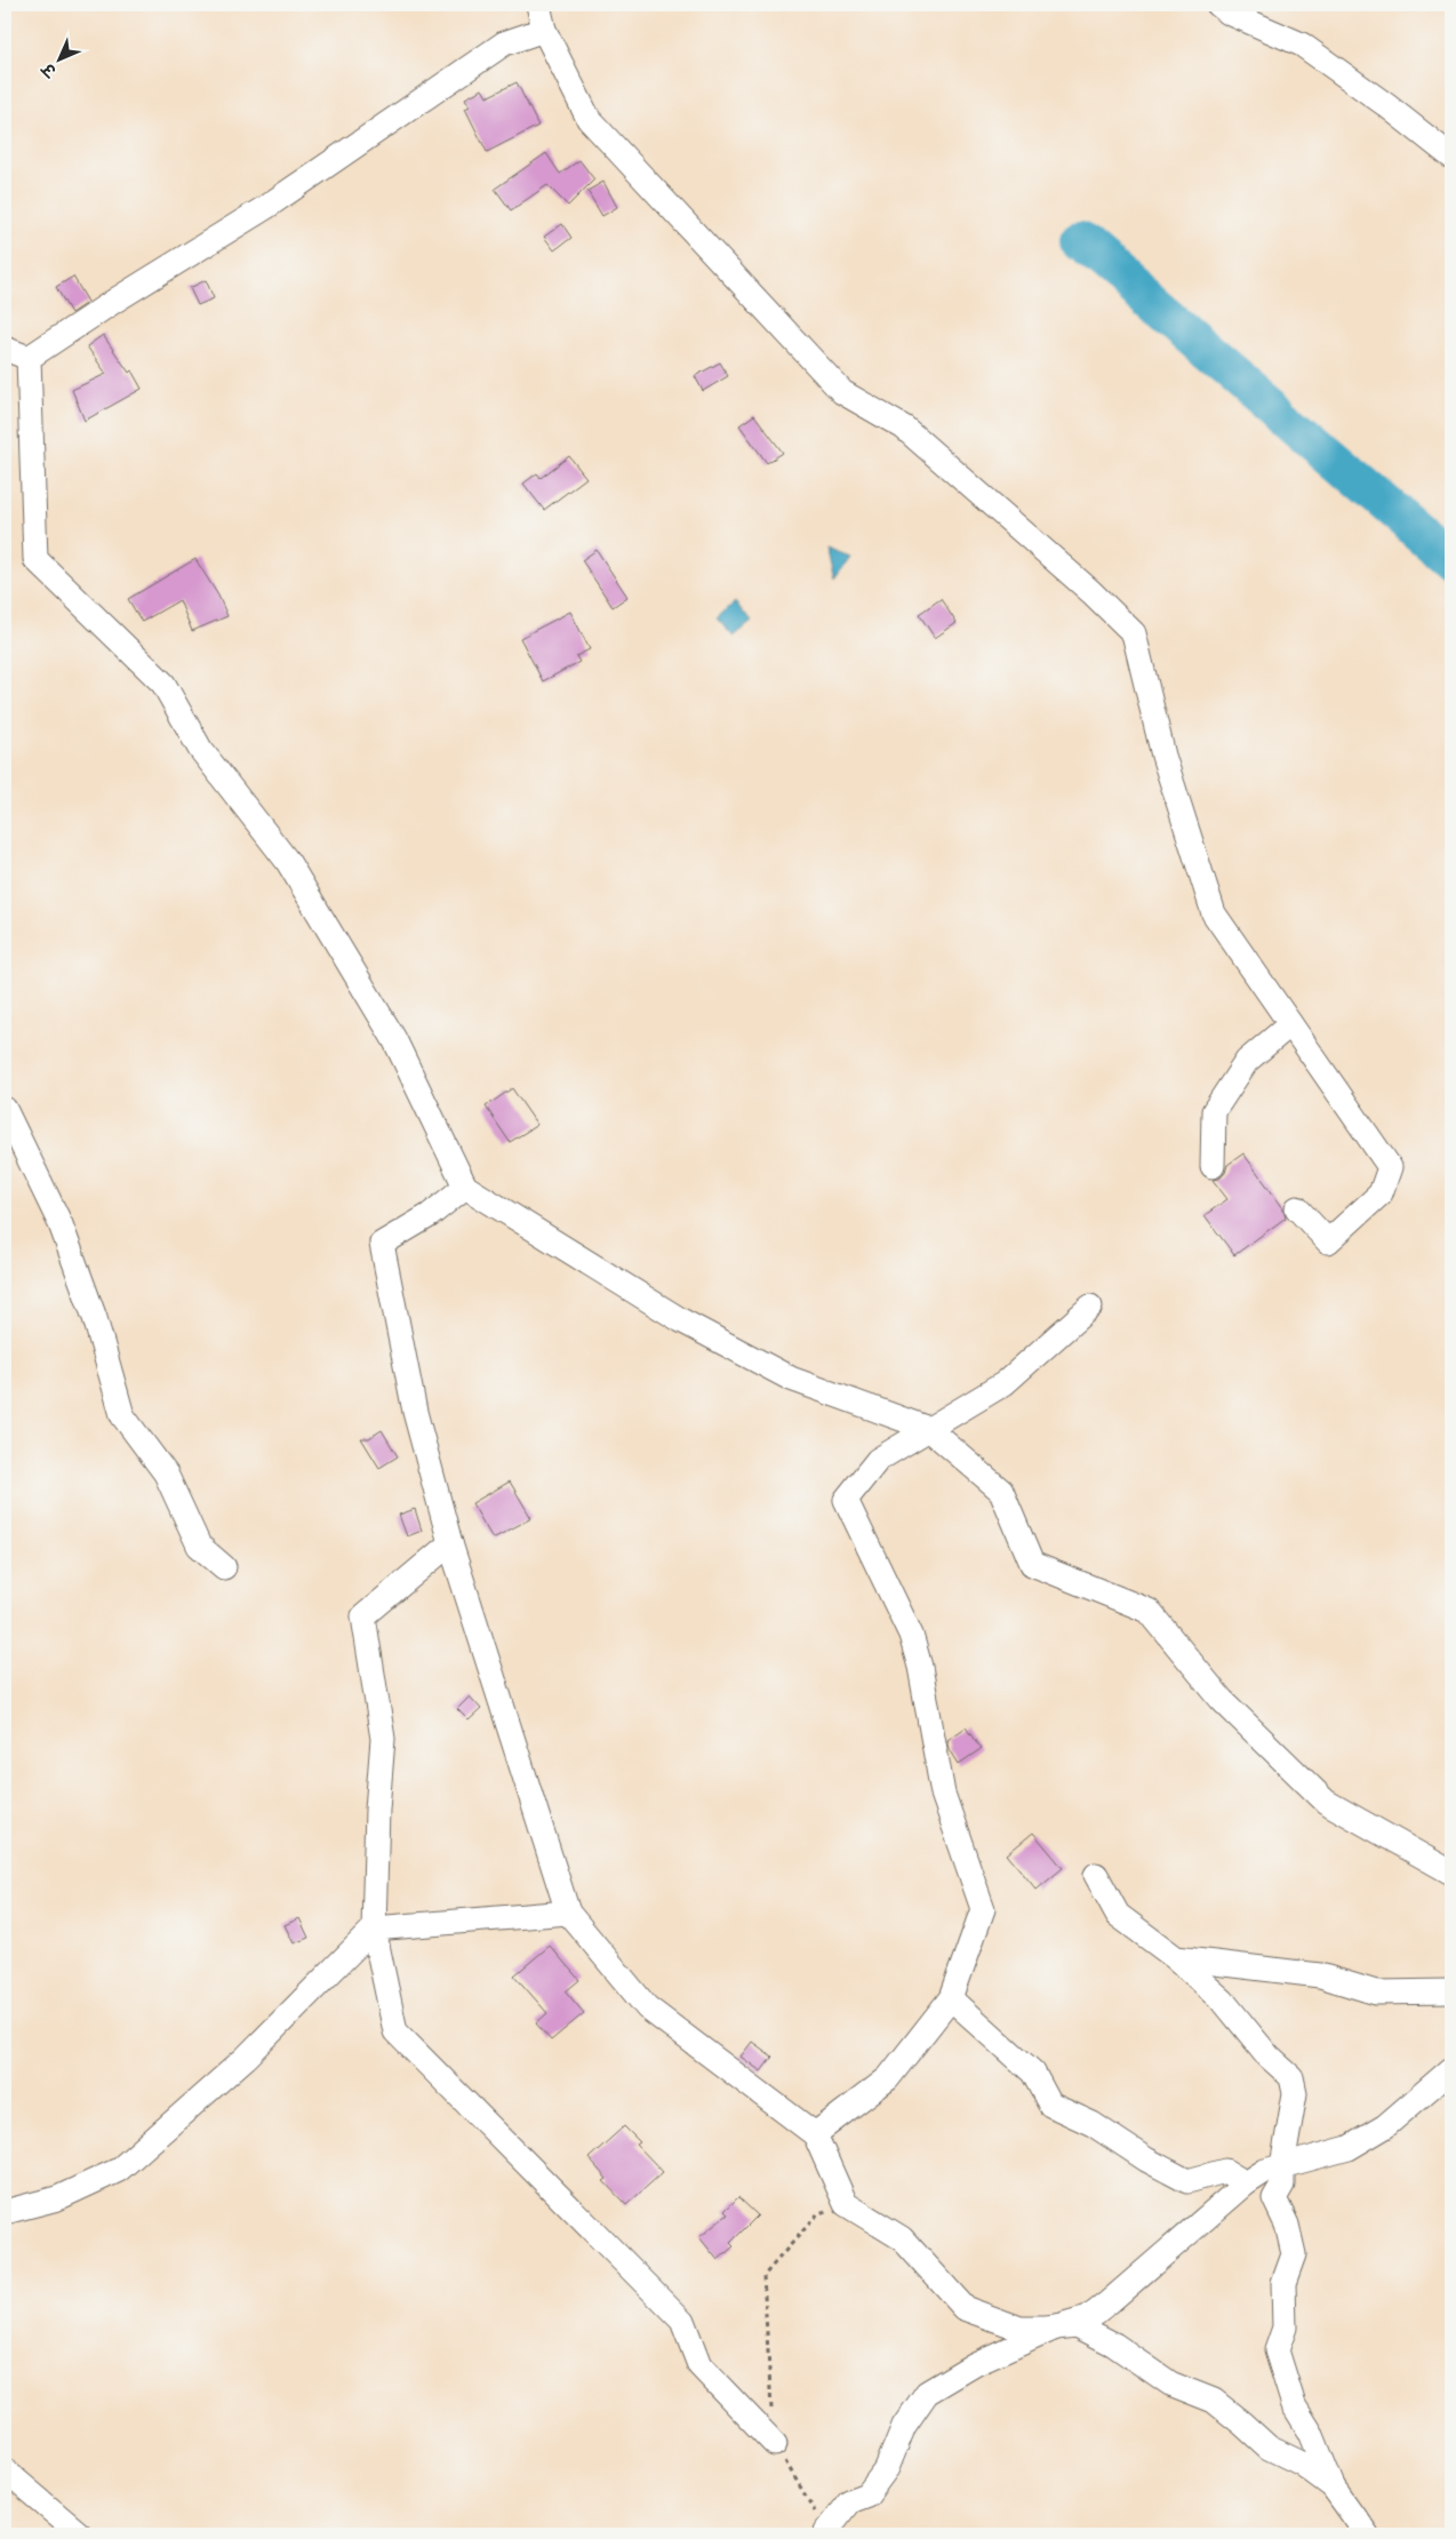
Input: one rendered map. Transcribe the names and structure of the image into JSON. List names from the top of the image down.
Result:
{
  "north": "bottom left"
}
